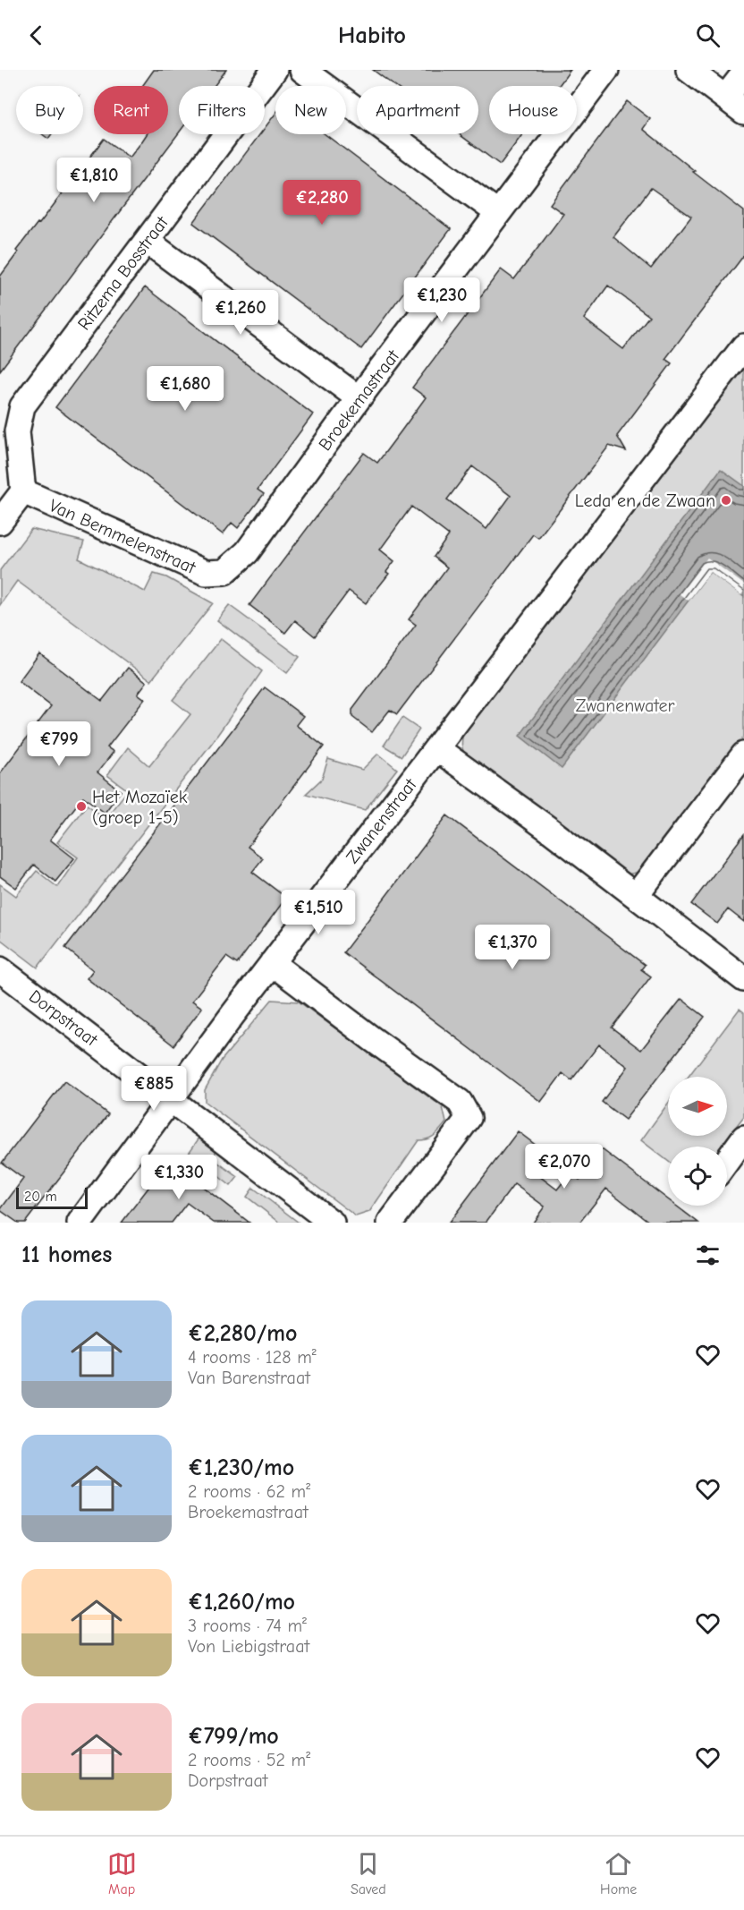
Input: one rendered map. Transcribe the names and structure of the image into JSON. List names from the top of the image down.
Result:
{
  "streets": {
    "street": [
      "Ritzema Bosstraat",
      "Broekemastraat",
      "Van Bemmelenstraat",
      "Zwanenstraat",
      "Dorpstraat"
    ]
  },
  "crossings": [
    ["Ritzema Bosstraat", "Van Bemmelenstraat"],
    ["Broekemastraat", "Van Bemmelenstraat"],
    ["Zwanenstraat", "Dorpstraat"]
  ],
  "parks": ["Zwanenwater"],
  "places": ["Leda en de Zwaan", "Het Mozaïek (groep 1-5)"],
  "scale_bar": "20 m",
  "north": "right",
  "page": {
    "header": "Habito",
    "chip": [
      "Buy",
      "Rent",
      "Filters",
      "New",
      "Apartment",
      "House"
    ],
    "price": [
      "€1,810",
      "€2,280",
      "€1,230",
      "€1,260",
      "€1,680",
      "€799",
      "€1,510",
      "€1,370",
      "€885",
      "€2,070",
      "€1,330"
    ],
    "scale": "20 m",
    "heading": "11 homes",
    "list": [
      {
        "name": "€2,280/mo",
        "note": "4 rooms · 128 m² · Van Barenstraat"
      },
      {
        "name": "€1,230/mo",
        "note": "2 rooms · 62 m² · Broekemastraat"
      },
      {
        "name": "€1,260/mo",
        "note": "3 rooms · 74 m² · Von Liebigstraat"
      },
      {
        "name": "€799/mo",
        "note": "2 rooms · 52 m² · Dorpstraat"
      }
    ],
    "tabs": ["Map", "Saved", "Home"]
  }
}
